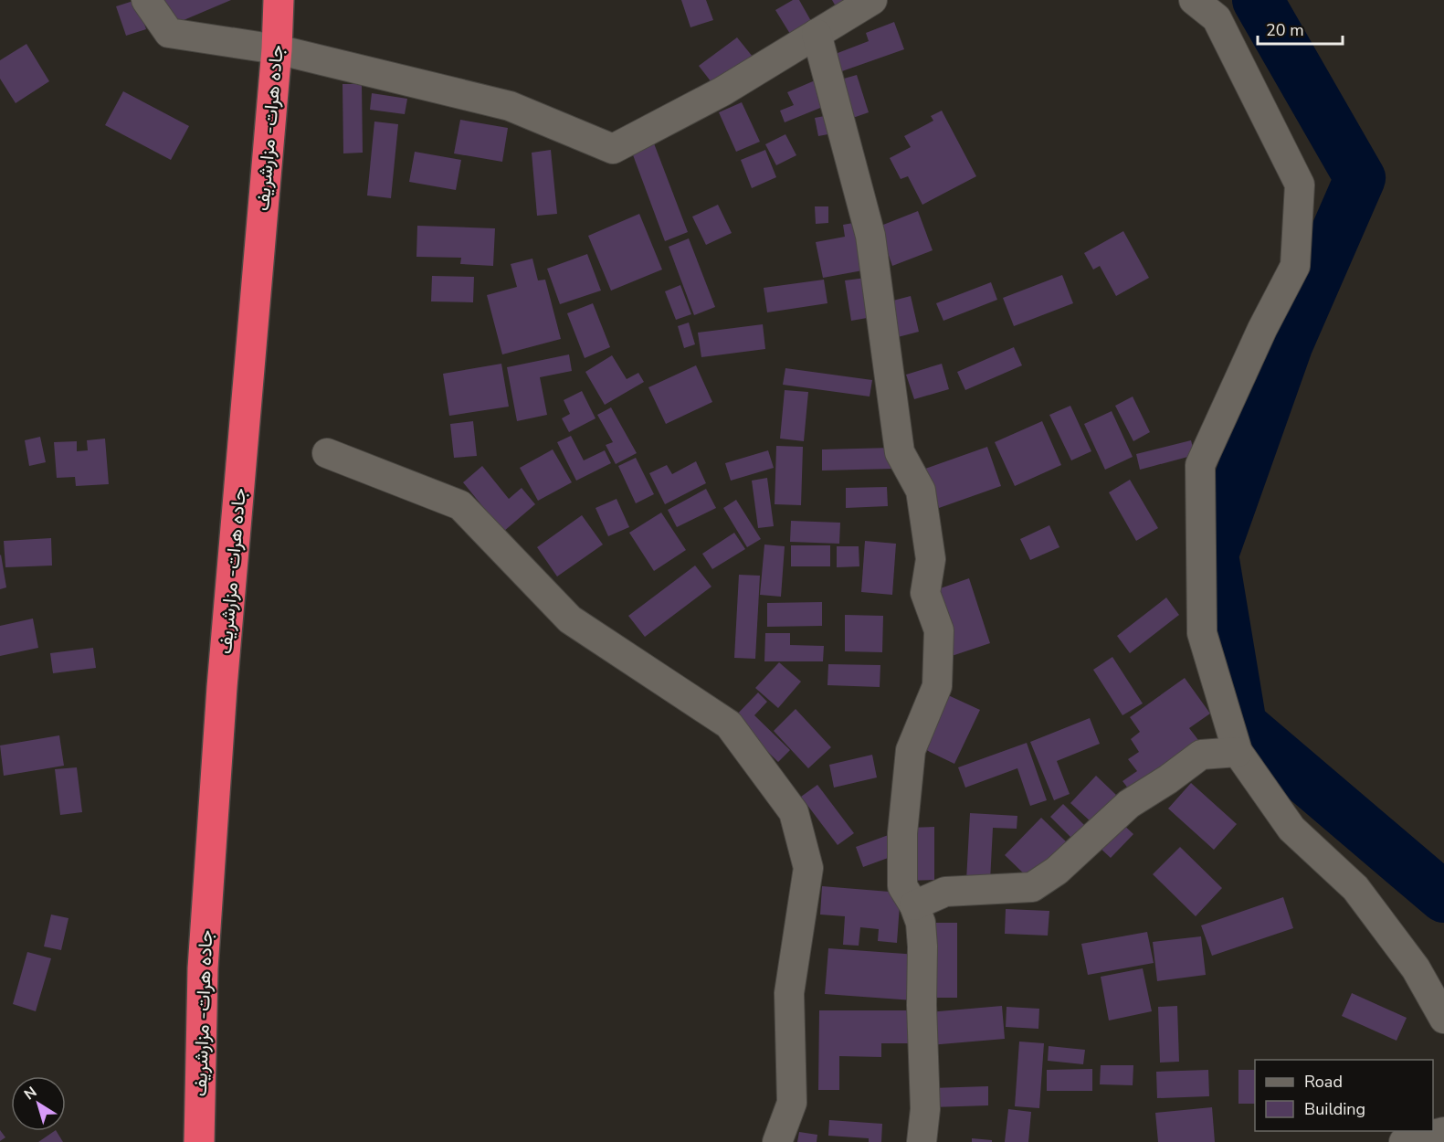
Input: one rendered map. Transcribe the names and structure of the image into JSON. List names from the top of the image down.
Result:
{
  "streets": {
    "highway": ["جاده هرات- مزارشریف"]
  },
  "legend": ["Road", "Building"],
  "scale_bar": "20 m",
  "north": "top left"
}
